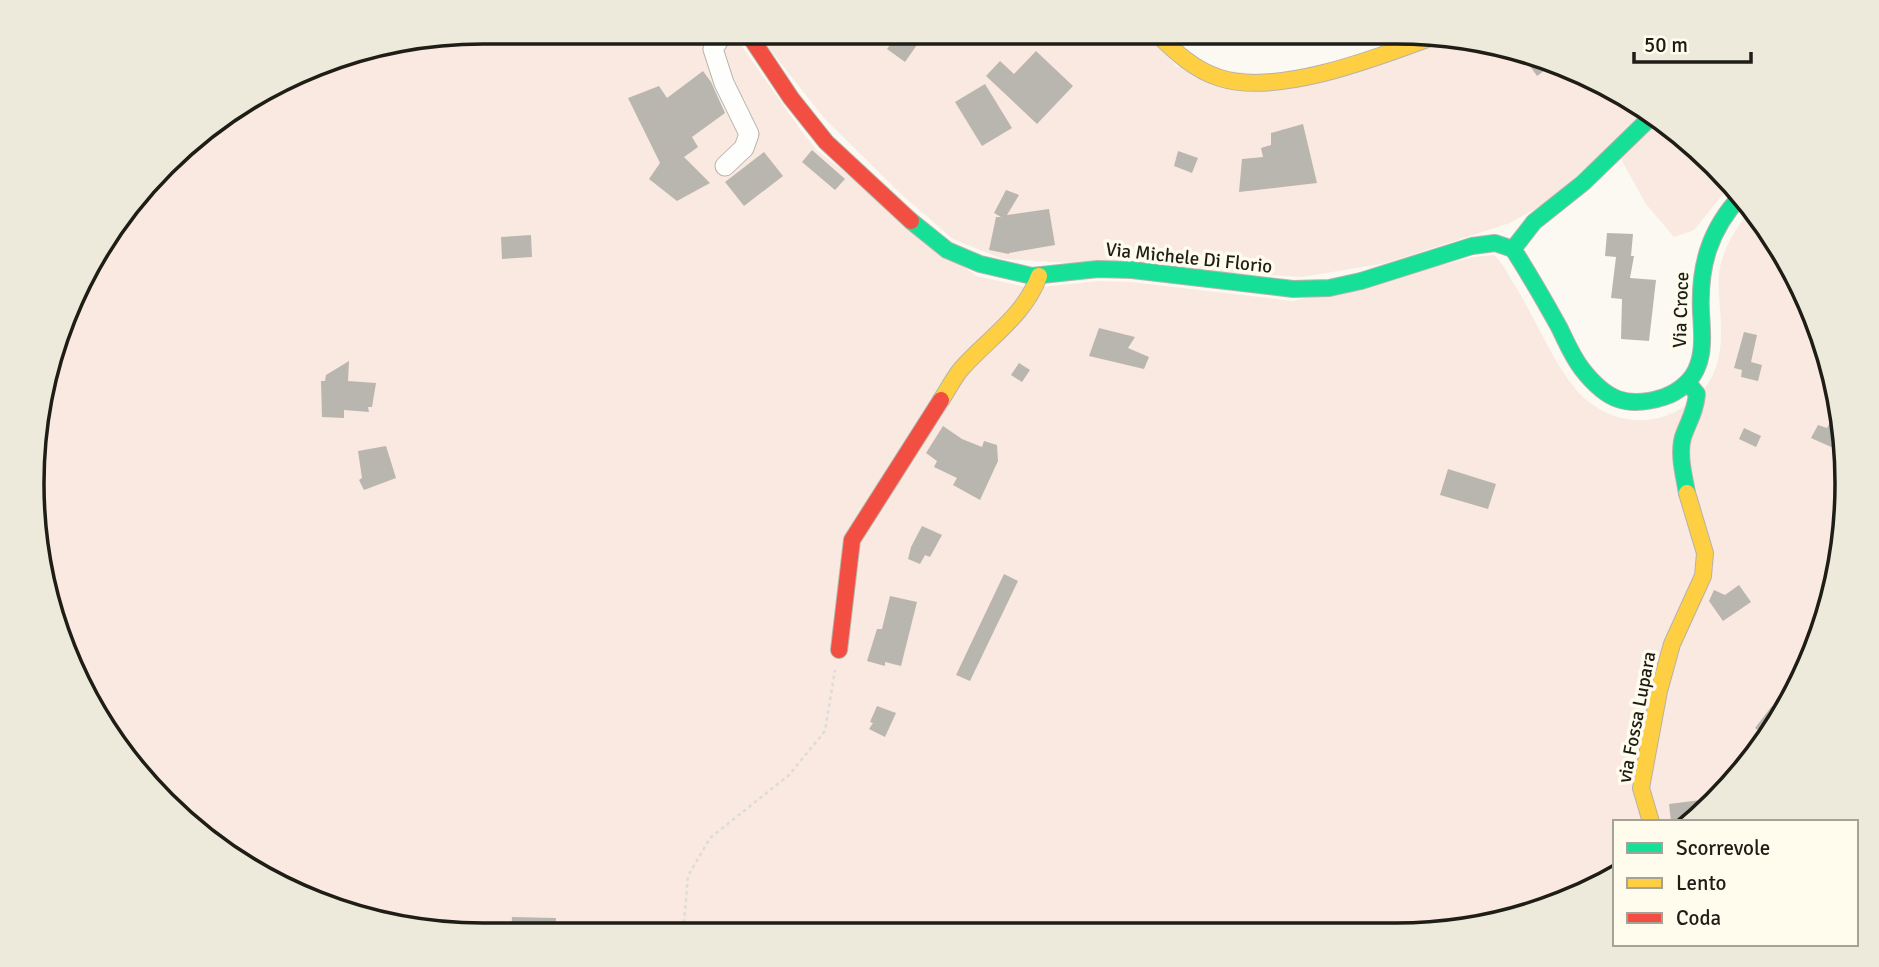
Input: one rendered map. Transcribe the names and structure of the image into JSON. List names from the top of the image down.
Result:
{
  "streets": {
    "street": ["Via Michele Di Florio", "Via Croce", "via Fossa Lupara"]
  },
  "crossings": [
    ["Via Croce", "via Fossa Lupara"]
  ],
  "legend": ["Scorrevole", "Lento", "Coda"],
  "scale_bar": "50 m"
}
